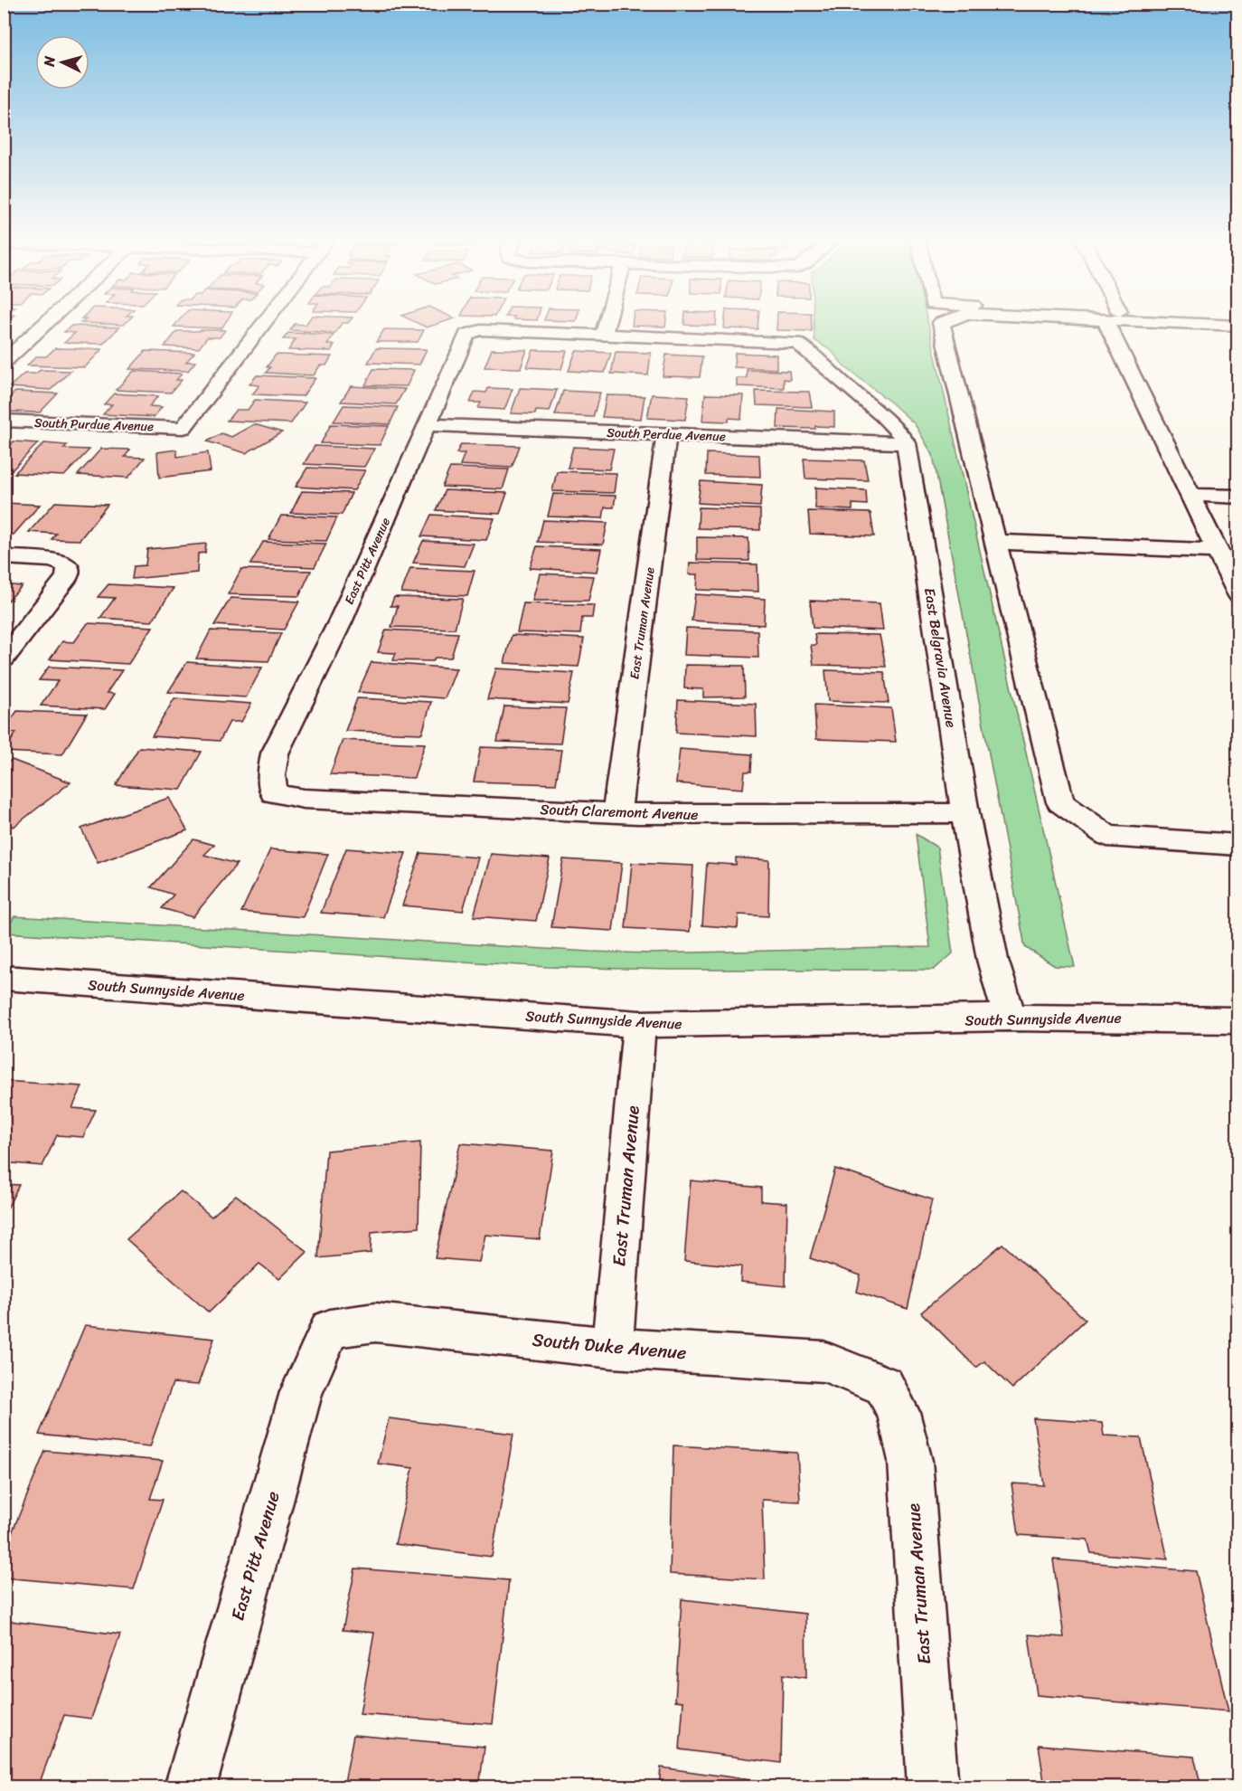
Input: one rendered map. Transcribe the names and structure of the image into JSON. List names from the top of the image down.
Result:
{
  "streets": {
    "street": [
      "South Purdue Avenue",
      "South Perdue Avenue",
      "East Pitt Avenue",
      "East Truman Avenue",
      "East Belgravia Avenue",
      "South Claremont Avenue",
      "South Sunnyside Avenue",
      "South Duke Avenue"
    ]
  },
  "crossings": [
    ["South Perdue Avenue", "East Pitt Avenue"],
    ["South Perdue Avenue", "East Truman Avenue"],
    ["South Perdue Avenue", "East Belgravia Avenue"],
    ["East Pitt Avenue", "East Belgravia Avenue"],
    ["East Pitt Avenue", "South Claremont Avenue"],
    ["East Pitt Avenue", "South Duke Avenue"],
    ["East Truman Avenue", "South Claremont Avenue"],
    ["East Truman Avenue", "South Sunnyside Avenue"],
    ["East Truman Avenue", "South Duke Avenue"],
    ["East Belgravia Avenue", "South Claremont Avenue"],
    ["East Belgravia Avenue", "South Sunnyside Avenue"]
  ],
  "north": "left"
}
